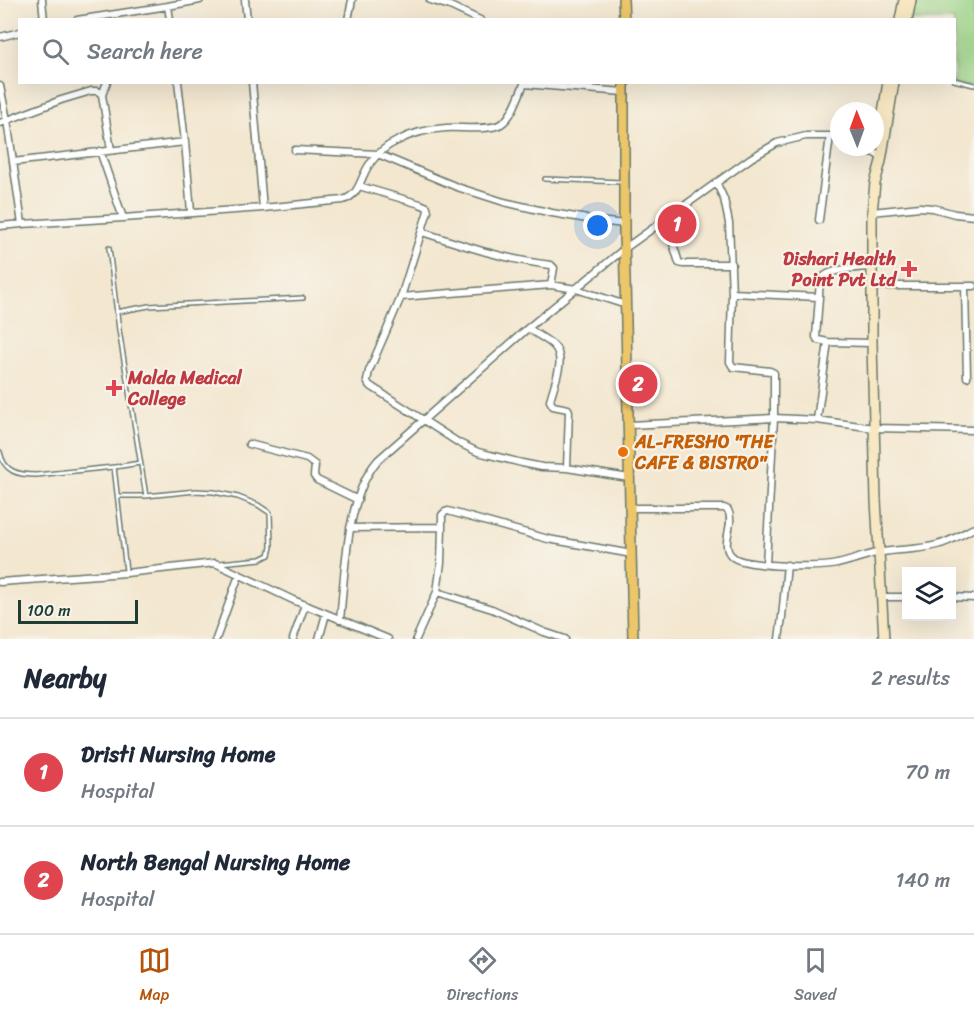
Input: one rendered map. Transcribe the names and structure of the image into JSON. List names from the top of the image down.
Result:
{
  "places": {
    "health": ["Dishari Health Point Pvt Ltd", "Malda Medical College"],
    "other": ["AL-FRESHO \"THE CAFE & BISTRO\""]
  },
  "scale_bar": "100 m",
  "north": "top",
  "page": {
    "search": "Search here",
    "pins": ["1", "2"],
    "scale": "100 m",
    "heading": ["Nearby", "2 results"],
    "list": [
      {
        "mark": "1",
        "name": "Dristi Nursing Home",
        "note": "Hospital",
        "value": "70 m"
      },
      {
        "mark": "2",
        "name": "North Bengal Nursing Home",
        "note": "Hospital",
        "value": "140 m"
      }
    ],
    "nav": ["Map", "Directions", "Saved"]
  }
}
